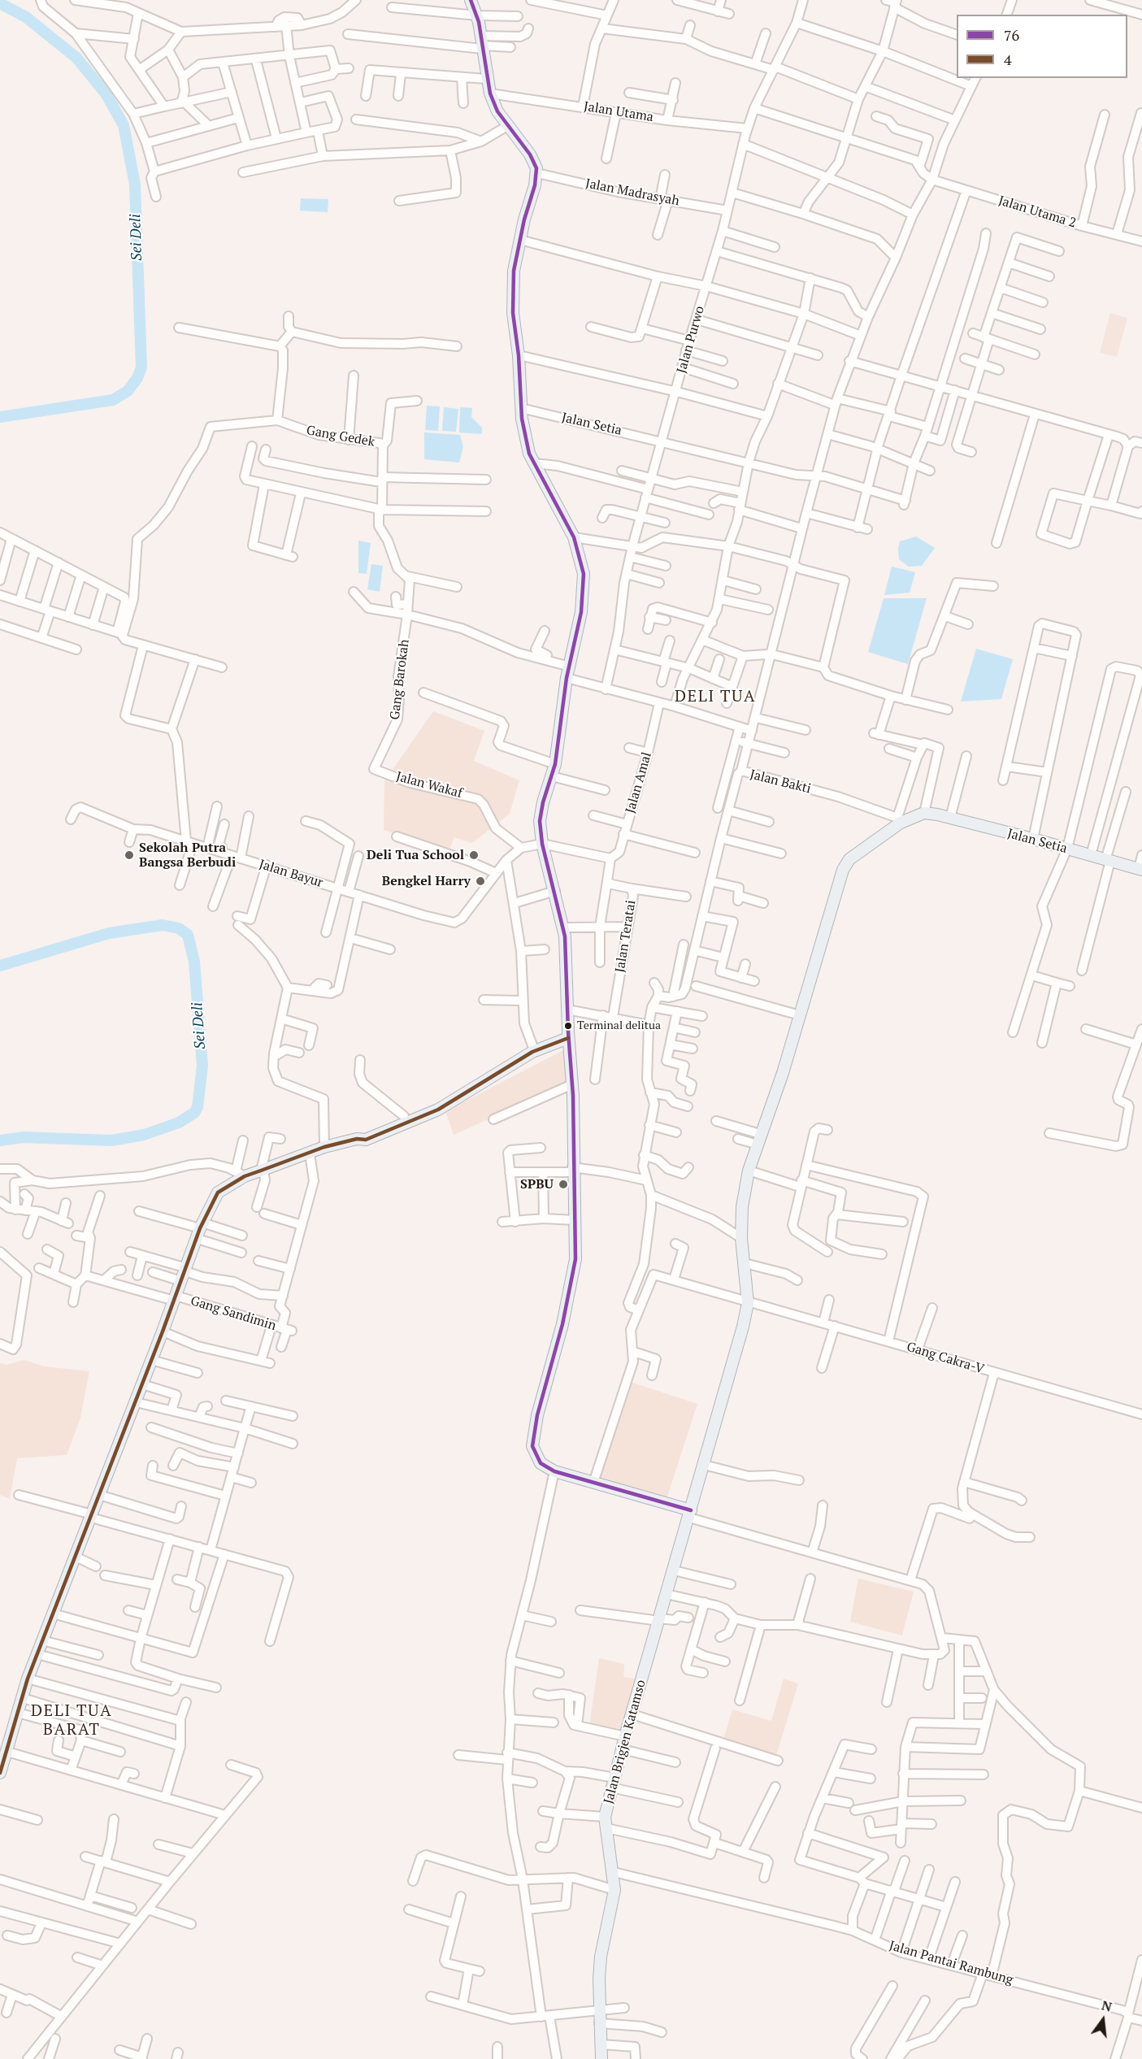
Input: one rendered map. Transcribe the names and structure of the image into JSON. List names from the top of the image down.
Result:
{
  "streets": {
    "main road": ["Jalan Setia", "Jalan Brigjen Katamso"],
    "street": [
      "Jalan Utama",
      "Jalan Madrasyah",
      "Jalan Utama 2",
      "Jalan Purwo",
      "Gang Gedek",
      "Gang Barokah",
      "Jalan Bakti",
      "Jalan Amal",
      "Jalan Wakaf",
      "Jalan Bayur",
      "Jalan Teratai",
      "Gang Sandimin",
      "Gang Cakra-V",
      "Jalan Pantai Rambung"
    ]
  },
  "crossings": [
    ["Jalan Utama", "Jalan Purwo"],
    ["Jalan Madrasyah", "Jalan Purwo"],
    ["Jalan Utama 2", "Jalan Bakti"],
    ["Jalan Purwo", "Jalan Setia"],
    ["Jalan Setia", "Jalan Bakti"],
    ["Jalan Setia", "Jalan Brigjen Katamso"],
    ["Gang Barokah", "Jalan Wakaf"],
    ["Jalan Bakti", "Jalan Brigjen Katamso"],
    ["Jalan Wakaf", "Jalan Bayur"],
    ["Gang Cakra-V", "Jalan Brigjen Katamso"],
    ["Jalan Brigjen Katamso", "Jalan Pantai Rambung"]
  ],
  "districts": ["DELI TUA", "DELI TUA BARAT"],
  "water": ["Sei Deli"],
  "places": [
    "Sekolah Putra Bangsa Berbudi",
    "Deli Tua School",
    "Bengkel Harry",
    "Terminal delitua",
    "SPBU"
  ],
  "lines": ["transit line 76", "transit line 4"],
  "legend": ["76", "4"],
  "north": "top"
}
